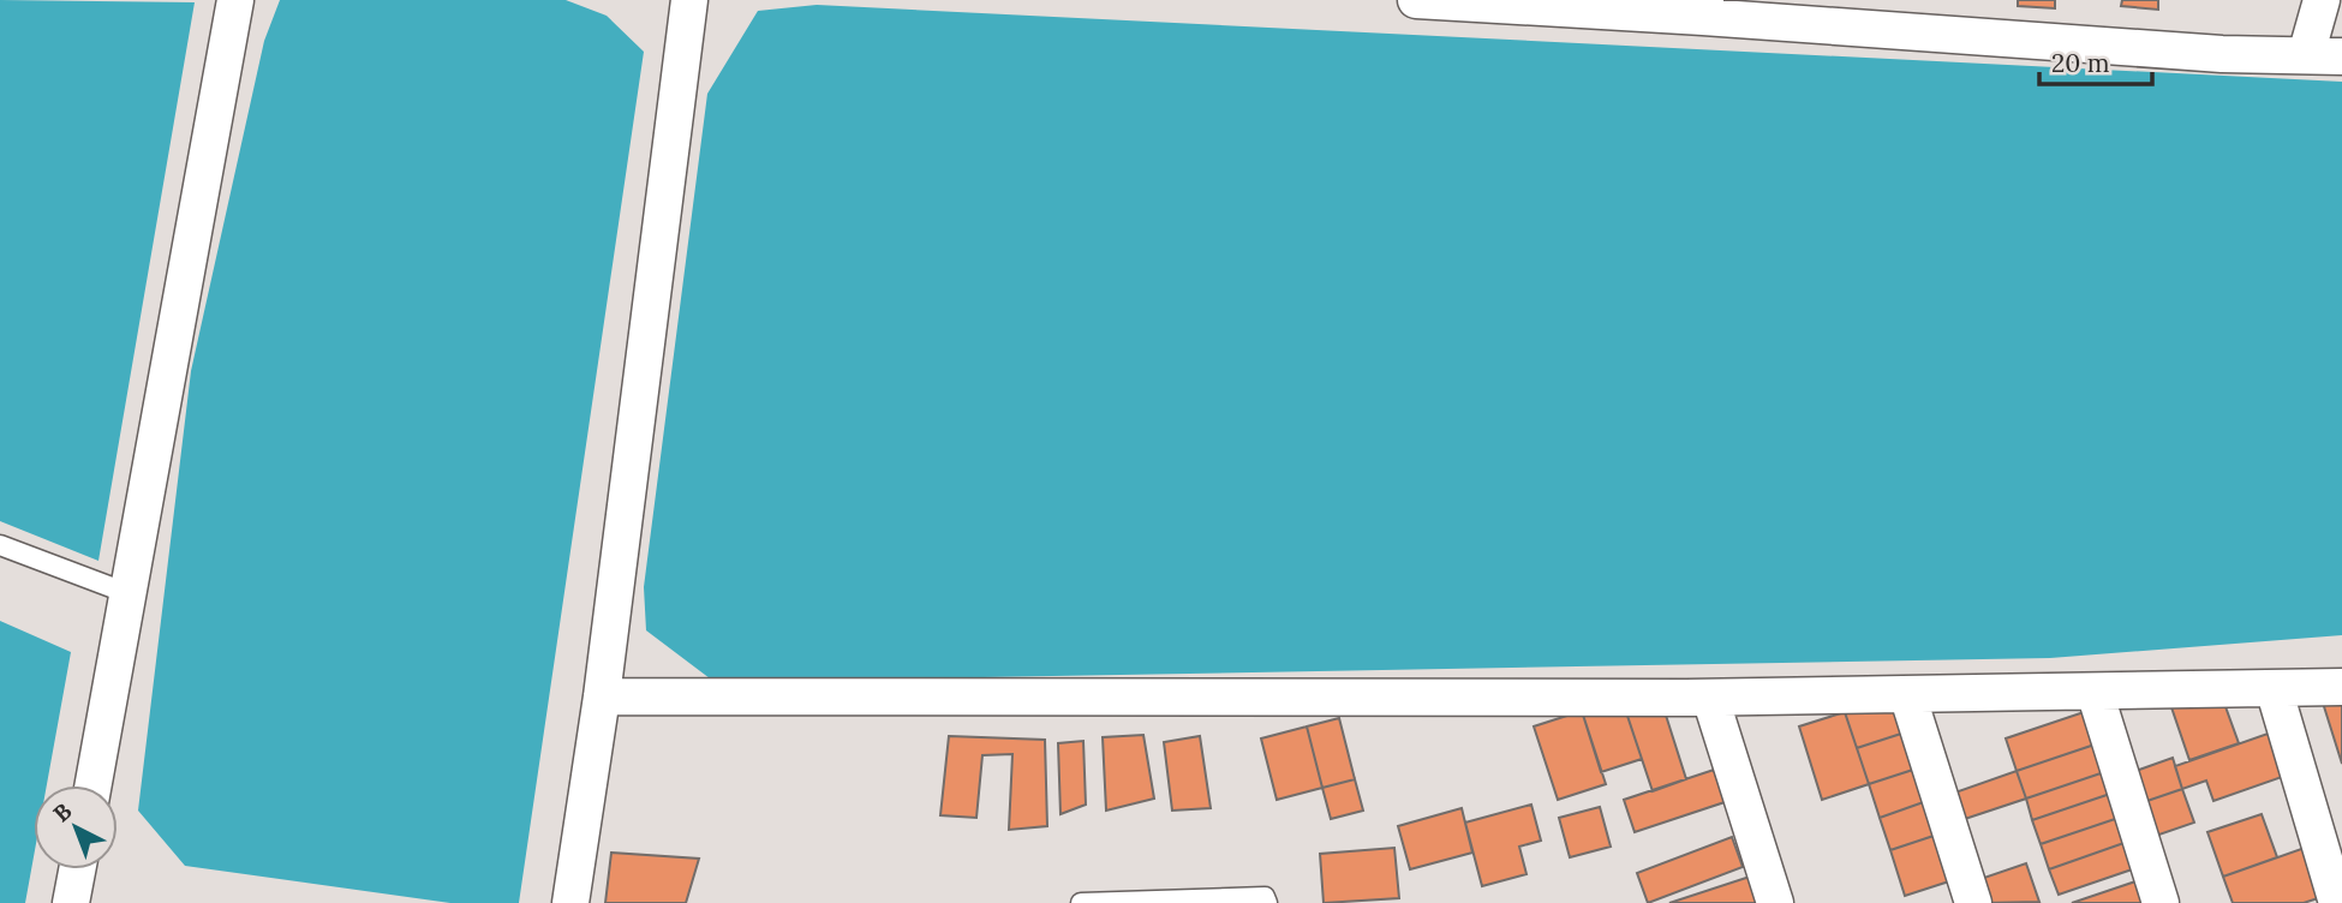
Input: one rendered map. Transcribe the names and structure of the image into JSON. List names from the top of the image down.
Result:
{
  "scale_bar": "20 m",
  "north": "top left"
}
